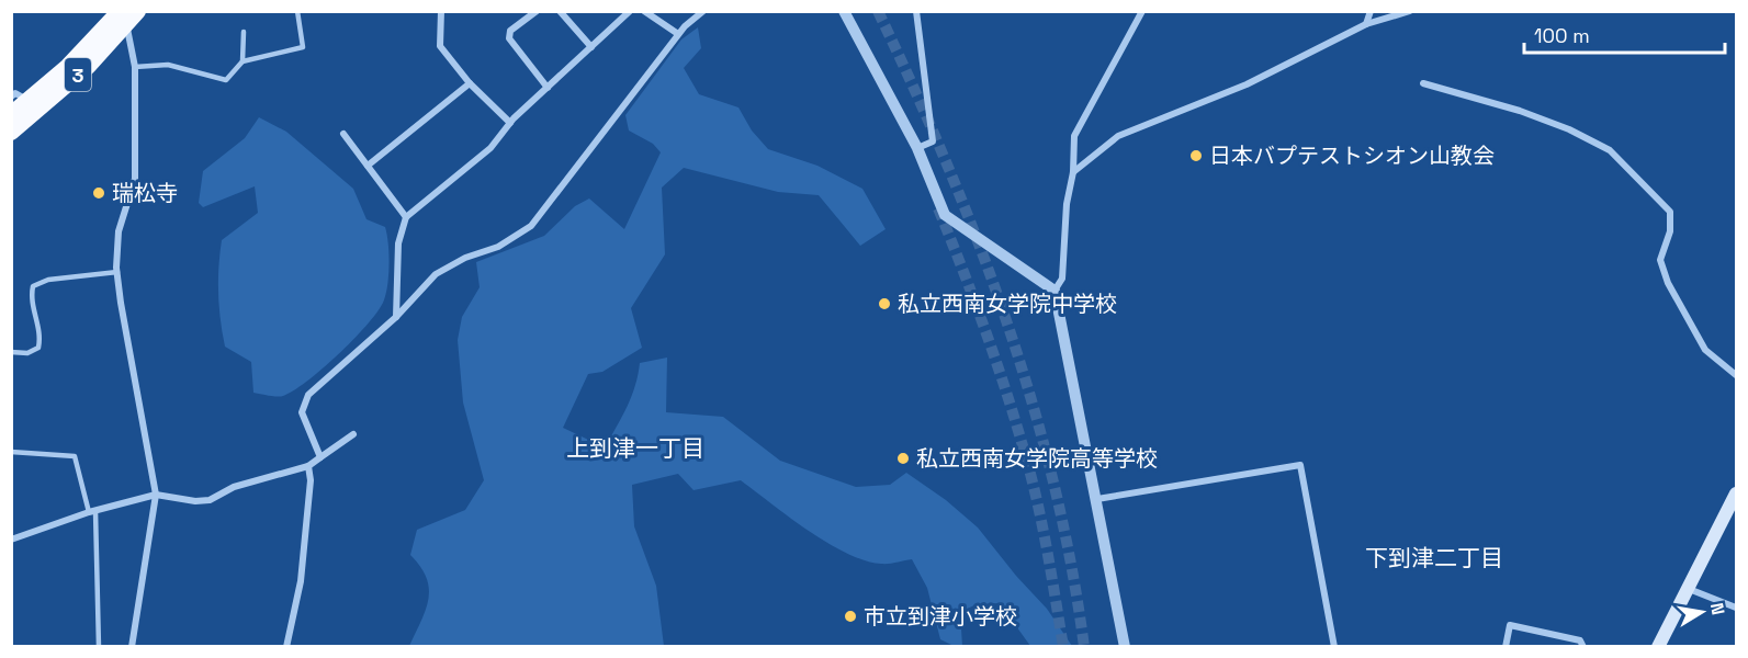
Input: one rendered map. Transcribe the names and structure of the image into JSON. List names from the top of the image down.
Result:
{
  "streets": {
    "highway": ["3"]
  },
  "districts": ["上到津一丁目", "下到津二丁目"],
  "places": [
    "日本バプテストシオン山教会",
    "瑞松寺",
    "私立西南女学院中学校",
    "私立西南女学院高等学校",
    "市立到津小学校"
  ],
  "scale_bar": "100 m",
  "north": "right"
}
